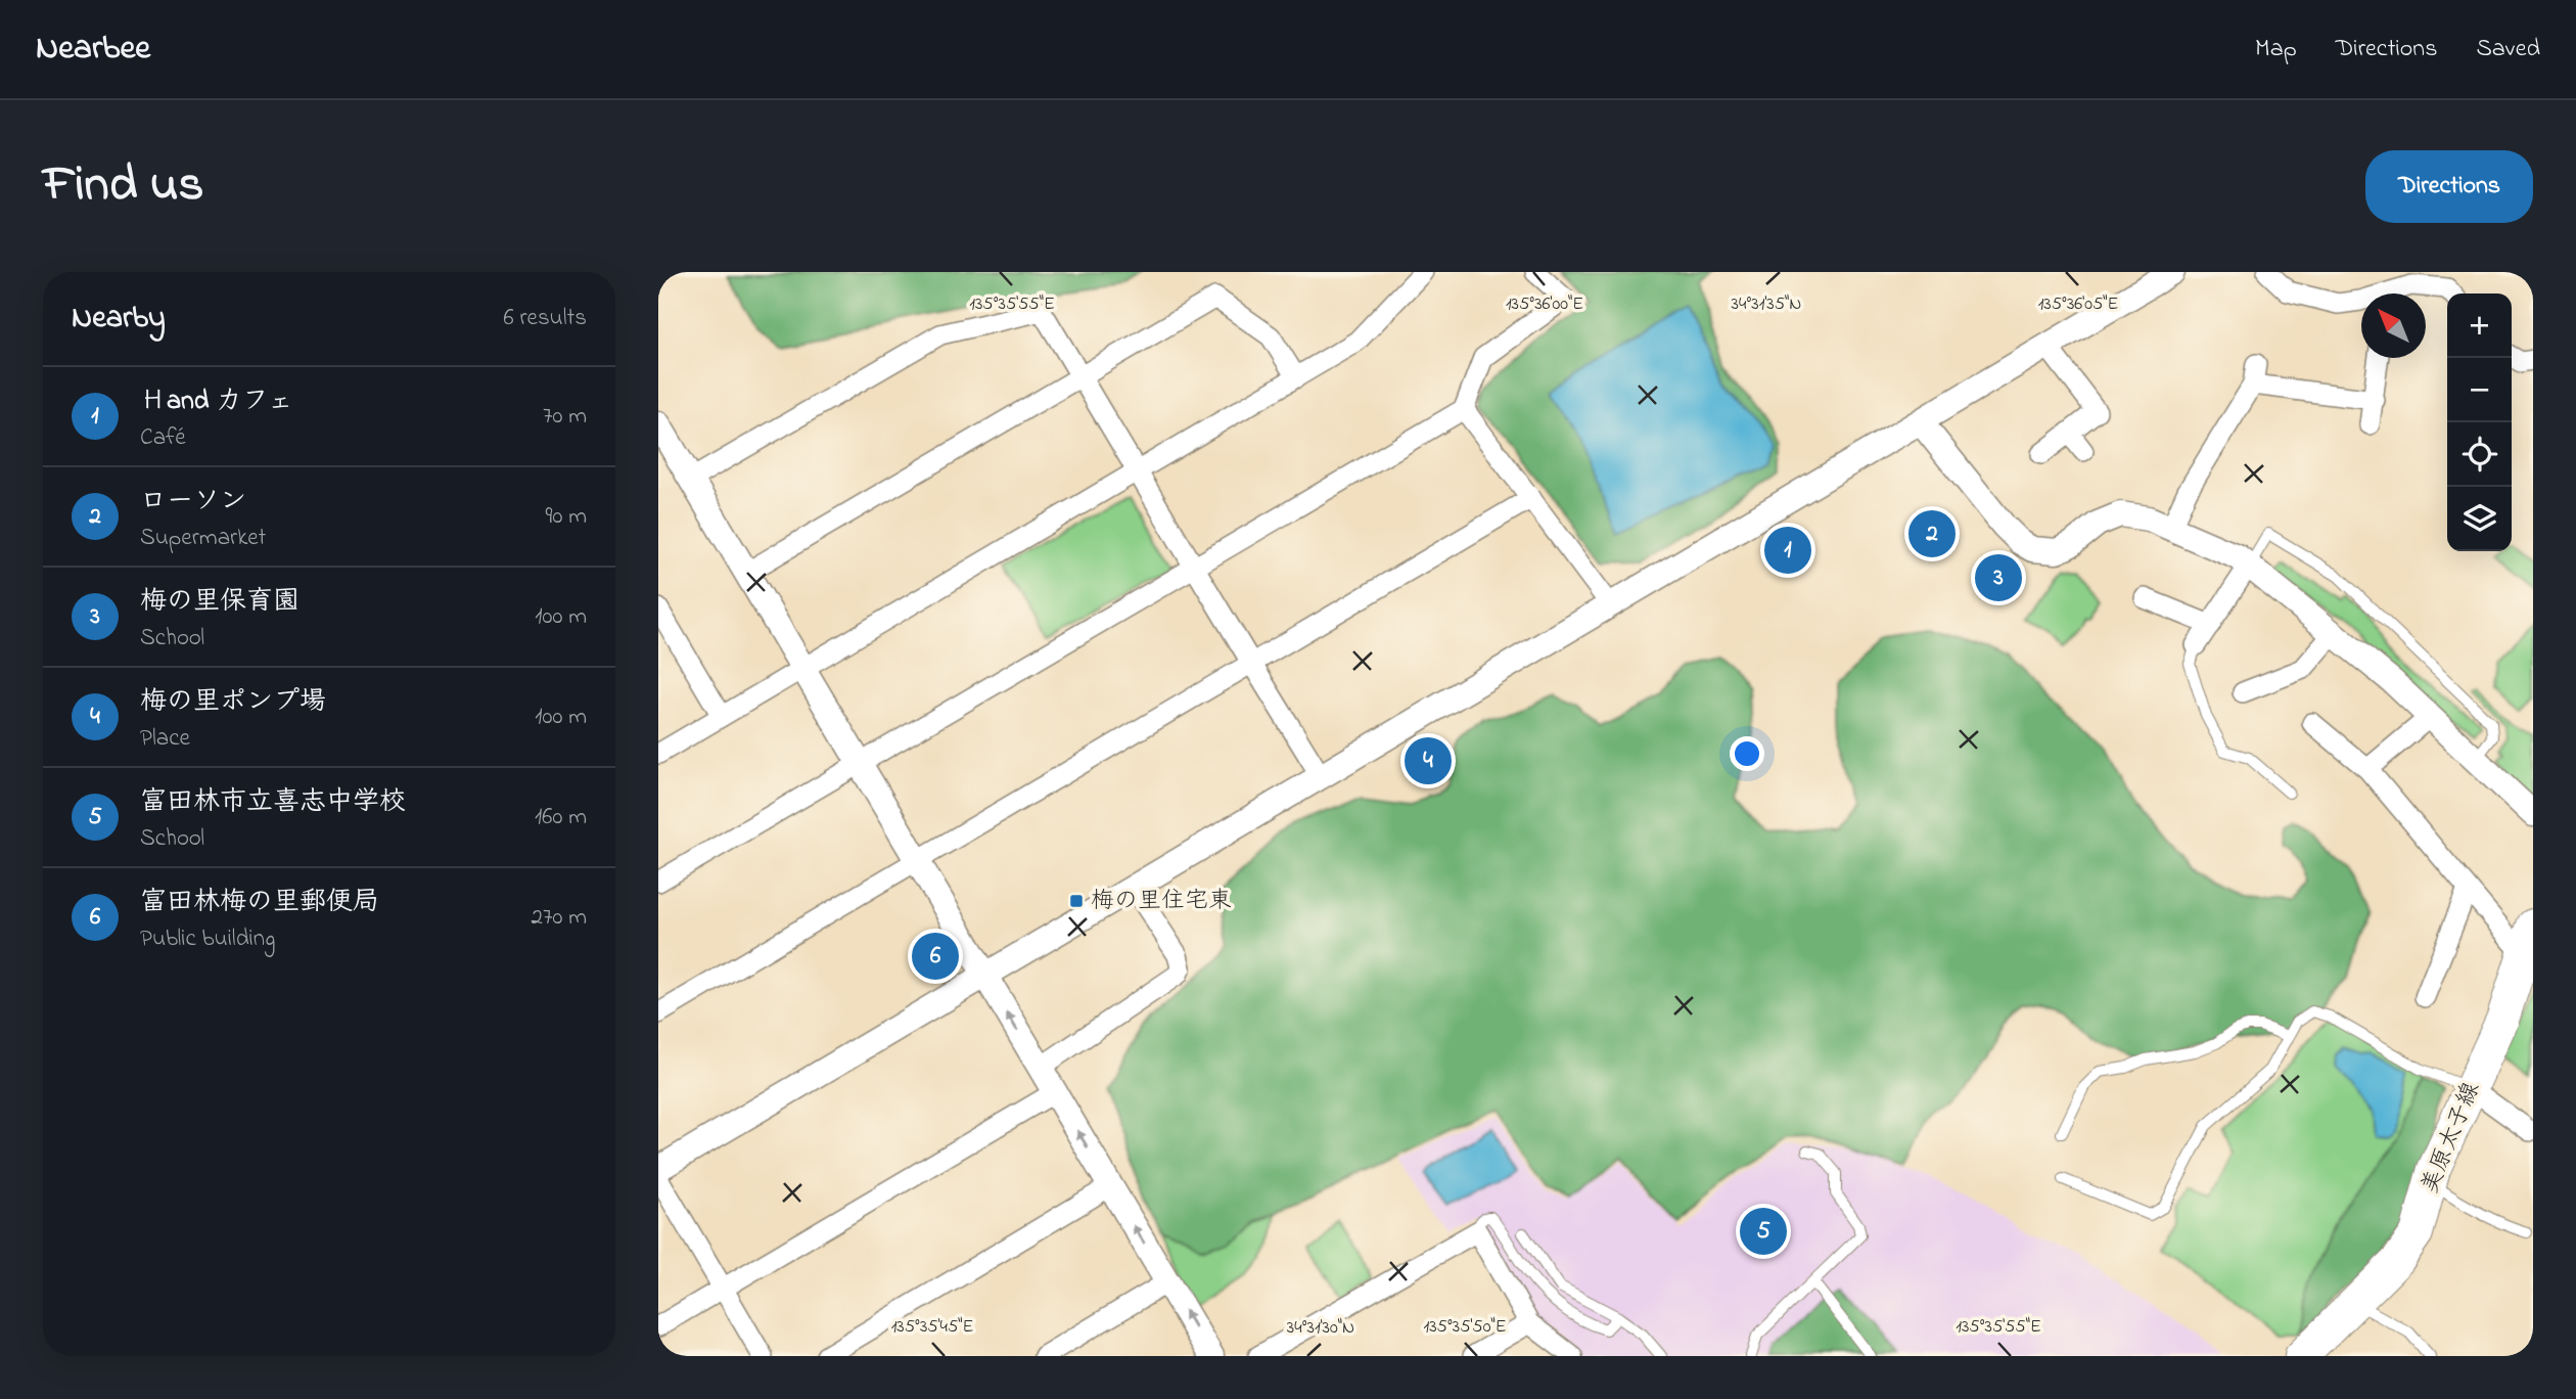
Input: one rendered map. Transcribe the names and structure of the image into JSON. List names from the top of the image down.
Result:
{
  "streets": {
    "main road": ["美原太子線"]
  },
  "places": {
    "transit": ["梅の里住宅東"]
  },
  "north": "top left",
  "page": {
    "header": "Nearbee",
    "nav": ["Map", "Directions", "Saved"],
    "title": "Find us",
    "buttons": "Directions",
    "heading": ["Nearby", "6 results"],
    "map_buttons": ["+", "−"],
    "list": [
      {
        "mark": "1",
        "name": "Ｈand カフェ",
        "note": "Café",
        "value": "70 m"
      },
      {
        "mark": "2",
        "name": "ローソン",
        "note": "Supermarket",
        "value": "90 m"
      },
      {
        "mark": "3",
        "name": "梅の里保育園",
        "note": "School",
        "value": "100 m"
      },
      {
        "mark": "4",
        "name": "梅の里ポンプ場",
        "note": "Place",
        "value": "100 m"
      },
      {
        "mark": "5",
        "name": "富田林市立喜志中学校",
        "note": "School",
        "value": "160 m"
      },
      {
        "mark": "6",
        "name": "富田林梅の里郵便局",
        "note": "Public building",
        "value": "270 m"
      }
    ],
    "pins": [
      "2",
      "1",
      "3",
      "4",
      "6",
      "5"
    ]
  },
  "coordinates": [
    "34°31'35\"N",
    "135°36'05\"E",
    "135°35'55\"E",
    "135°36'00\"E",
    "135°35'45\"E",
    "135°35'50\"E",
    "34°31'30\"N"
  ]
}
